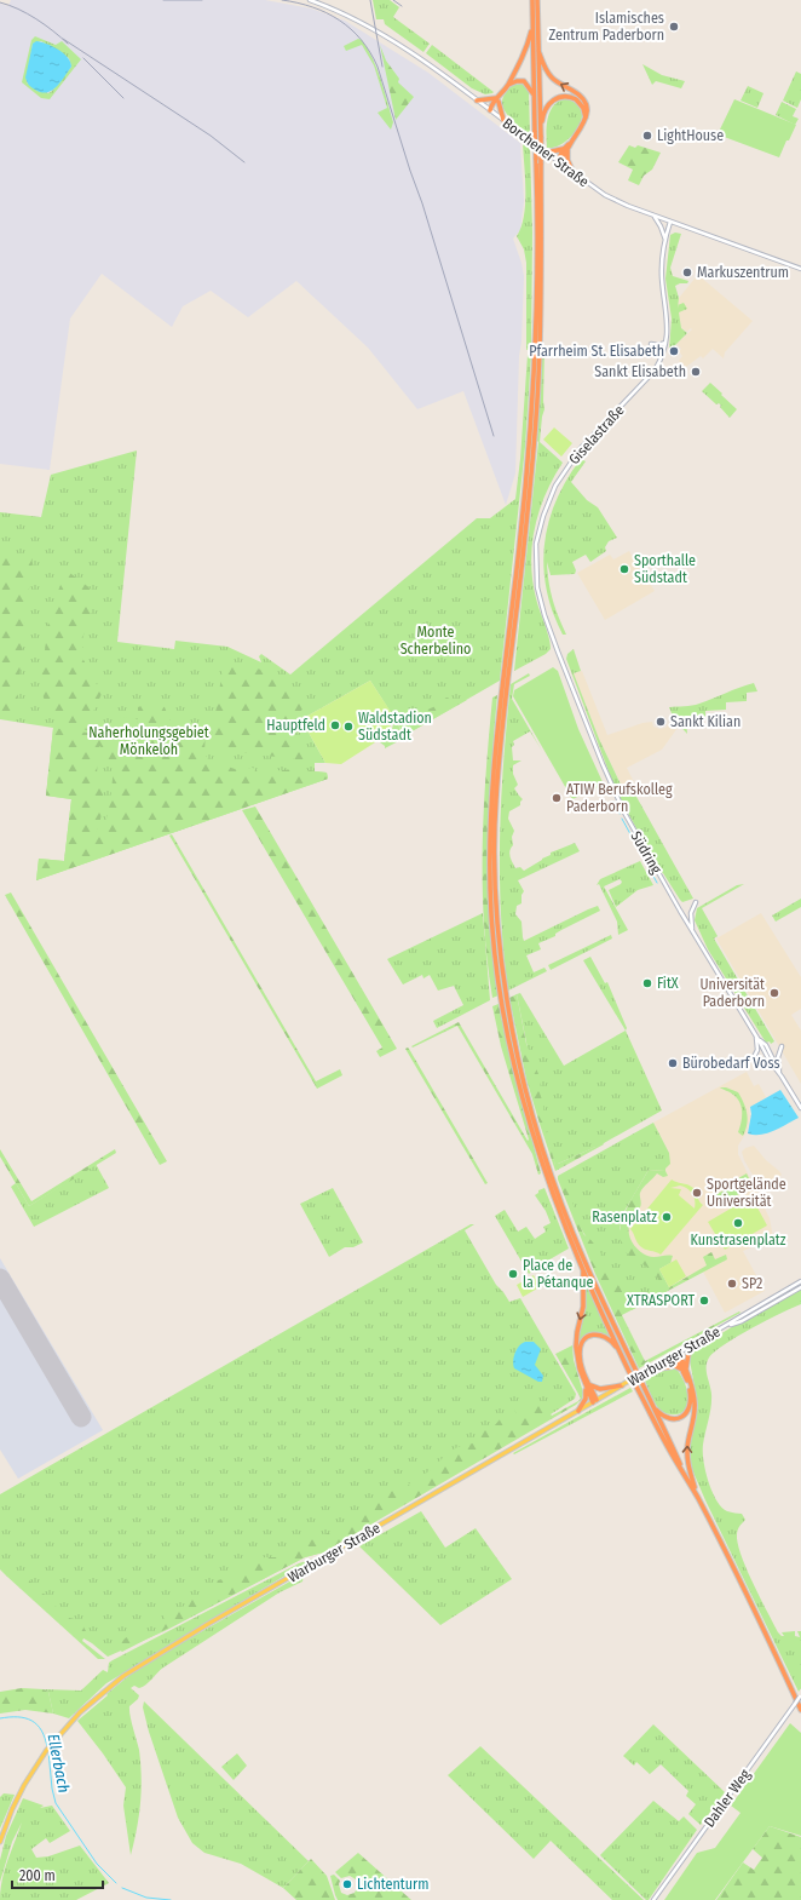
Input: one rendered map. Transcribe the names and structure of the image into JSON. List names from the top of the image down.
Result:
{
  "streets": {
    "main road": [
      "Borchener Straße",
      "Giselastraße",
      "Südring",
      "Warburger Straße",
      "Dahler Weg"
    ]
  },
  "crossings": [
    ["Borchener Straße", "Giselastraße"],
    ["Giselastraße", "Südring"]
  ],
  "water": ["Ellerbach"],
  "parks": ["Monte Scherbelino", "Naherholungsgebiet Mönkeloh"],
  "places": [
    "Islamisches Zentrum Paderborn",
    "LightHouse",
    "Markuszentrum",
    "Pfarrheim St. Elisabeth",
    "Sankt Elisabeth",
    "Sporthalle Südstadt",
    "Sankt Kilian",
    "Hauptfeld",
    "Waldstadion Südstadt",
    "ATIW Berufskolleg Paderborn",
    "FitX",
    "Universität Paderborn",
    "Bürobedarf Voss",
    "Sportgelände Universität",
    "Rasenplatz",
    "Kunstrasenplatz",
    "Place de la Pétanque",
    "SP2",
    "XTRASPORT",
    "Lichtenturm"
  ],
  "scale_bar": "200 m"
}
